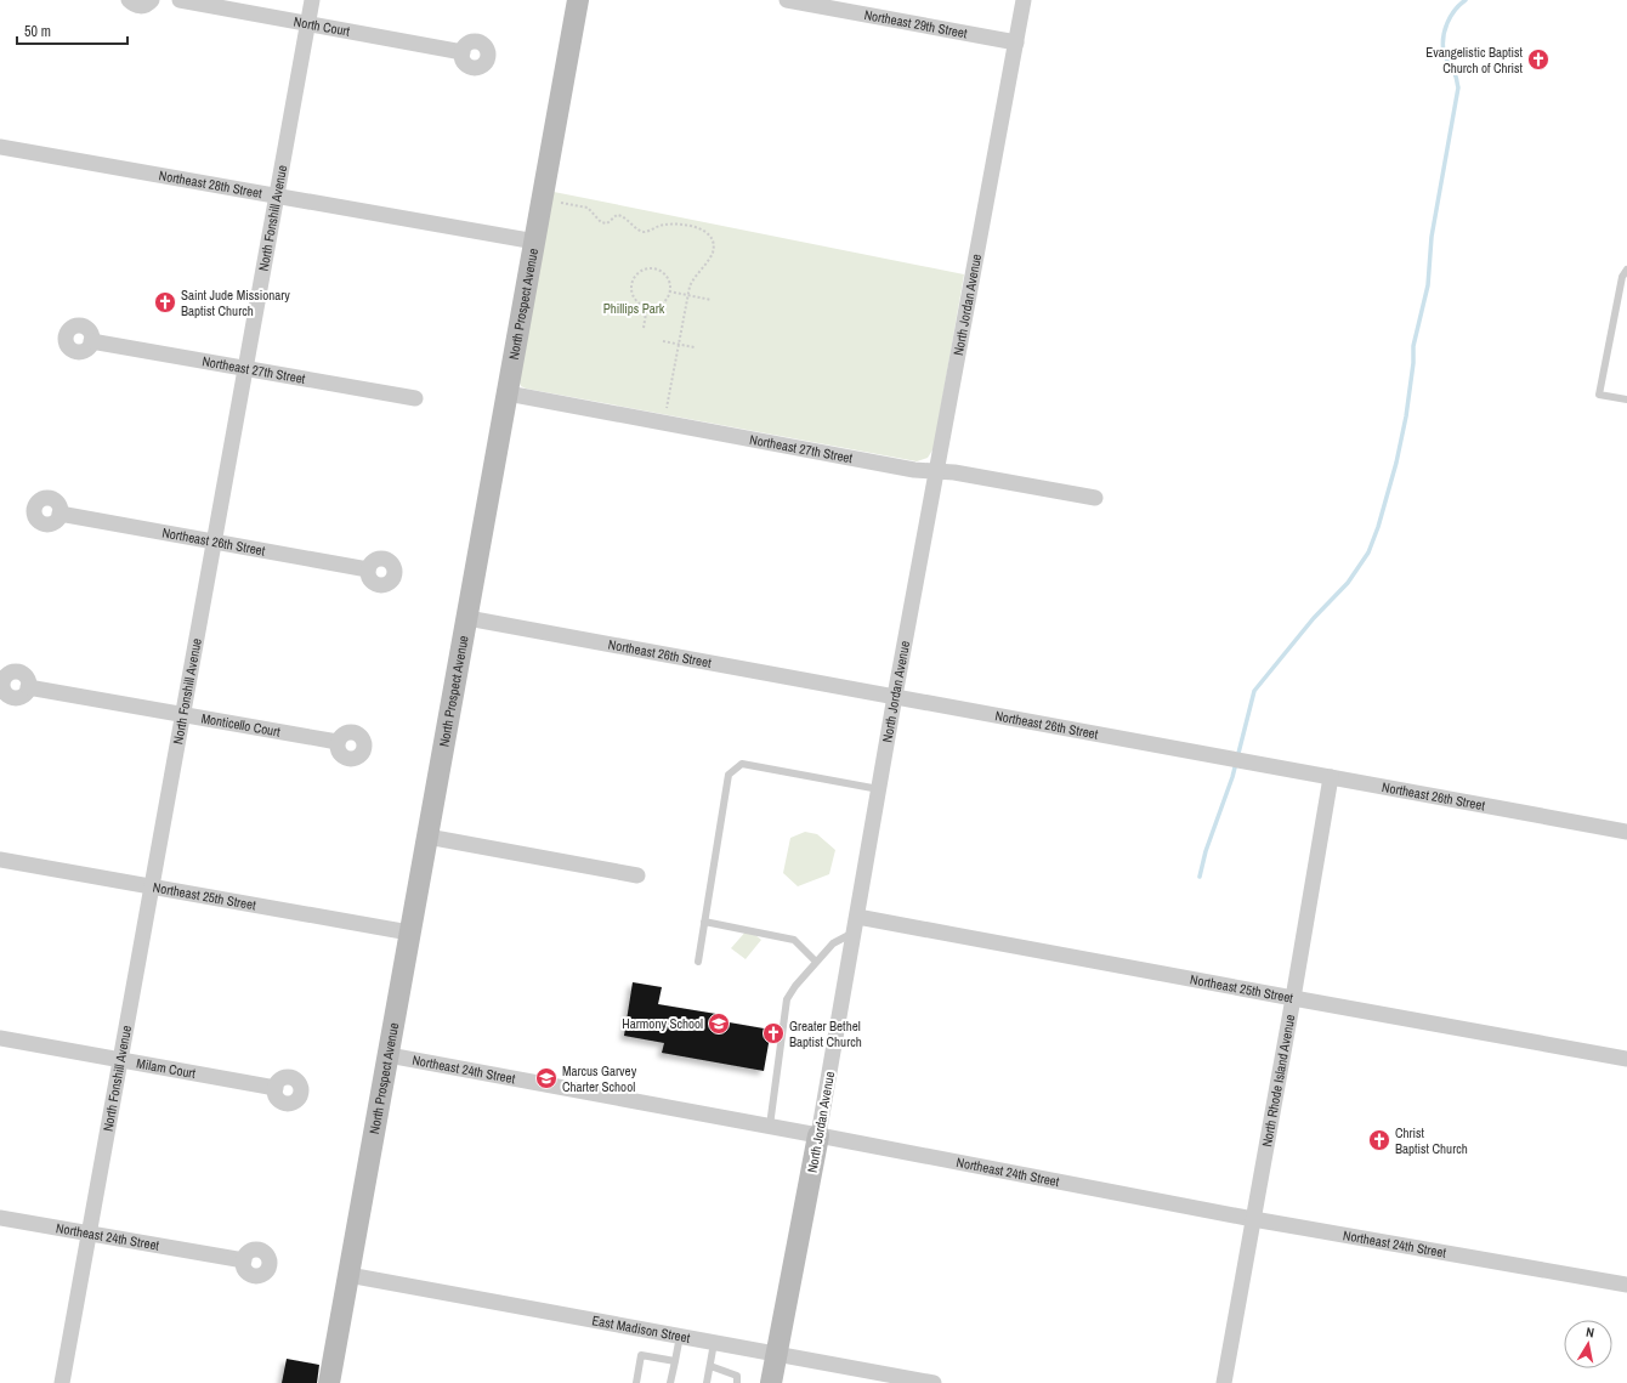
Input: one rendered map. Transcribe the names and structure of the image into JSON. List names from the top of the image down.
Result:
{
  "streets": {
    "street": [
      "Northeast 29th Street",
      "North Court",
      "Northeast 28th Street",
      "North Fonshill Avenue",
      "North Prospect Avenue",
      "North Jordan Avenue",
      "Northeast 27th Street",
      "Northeast 26th Street",
      "Monticello Court",
      "Northeast 25th Street",
      "Milam Court",
      "Northeast 24th Street",
      "North Rhode Island Avenue",
      "East Madison Street"
    ]
  },
  "crossings": [
    ["Northeast 29th Street", "North Jordan Avenue"],
    ["North Court", "North Fonshill Avenue"],
    ["Northeast 28th Street", "North Fonshill Avenue"],
    ["Northeast 28th Street", "North Prospect Avenue"],
    ["North Fonshill Avenue", "Northeast 27th Street"],
    ["North Fonshill Avenue", "Northeast 26th Street"],
    ["North Fonshill Avenue", "Monticello Court"],
    ["North Fonshill Avenue", "Northeast 25th Street"],
    ["North Fonshill Avenue", "Milam Court"],
    ["North Fonshill Avenue", "Northeast 24th Street"],
    ["North Prospect Avenue", "Northeast 27th Street"],
    ["North Prospect Avenue", "Northeast 26th Street"],
    ["North Prospect Avenue", "Northeast 25th Street"],
    ["North Prospect Avenue", "Northeast 24th Street"],
    ["North Prospect Avenue", "East Madison Street"],
    ["North Jordan Avenue", "Northeast 27th Street"],
    ["North Jordan Avenue", "Northeast 26th Street"],
    ["North Jordan Avenue", "Northeast 25th Street"],
    ["North Jordan Avenue", "Northeast 24th Street"],
    ["North Jordan Avenue", "East Madison Street"],
    ["Northeast 26th Street", "North Rhode Island Avenue"],
    ["Northeast 25th Street", "North Rhode Island Avenue"],
    ["Northeast 24th Street", "North Rhode Island Avenue"]
  ],
  "parks": ["Phillips Park"],
  "places": {
    "church": [
      "Evangelistic Baptist Church of Christ",
      "Saint Jude Missionary Baptist Church",
      "Greater Bethel Baptist Church",
      "Christ Baptist Church"
    ],
    "school or university": ["Harmony School", "Marcus Garvey Charter School"]
  },
  "scale_bar": "50 m",
  "north": "top"
}
